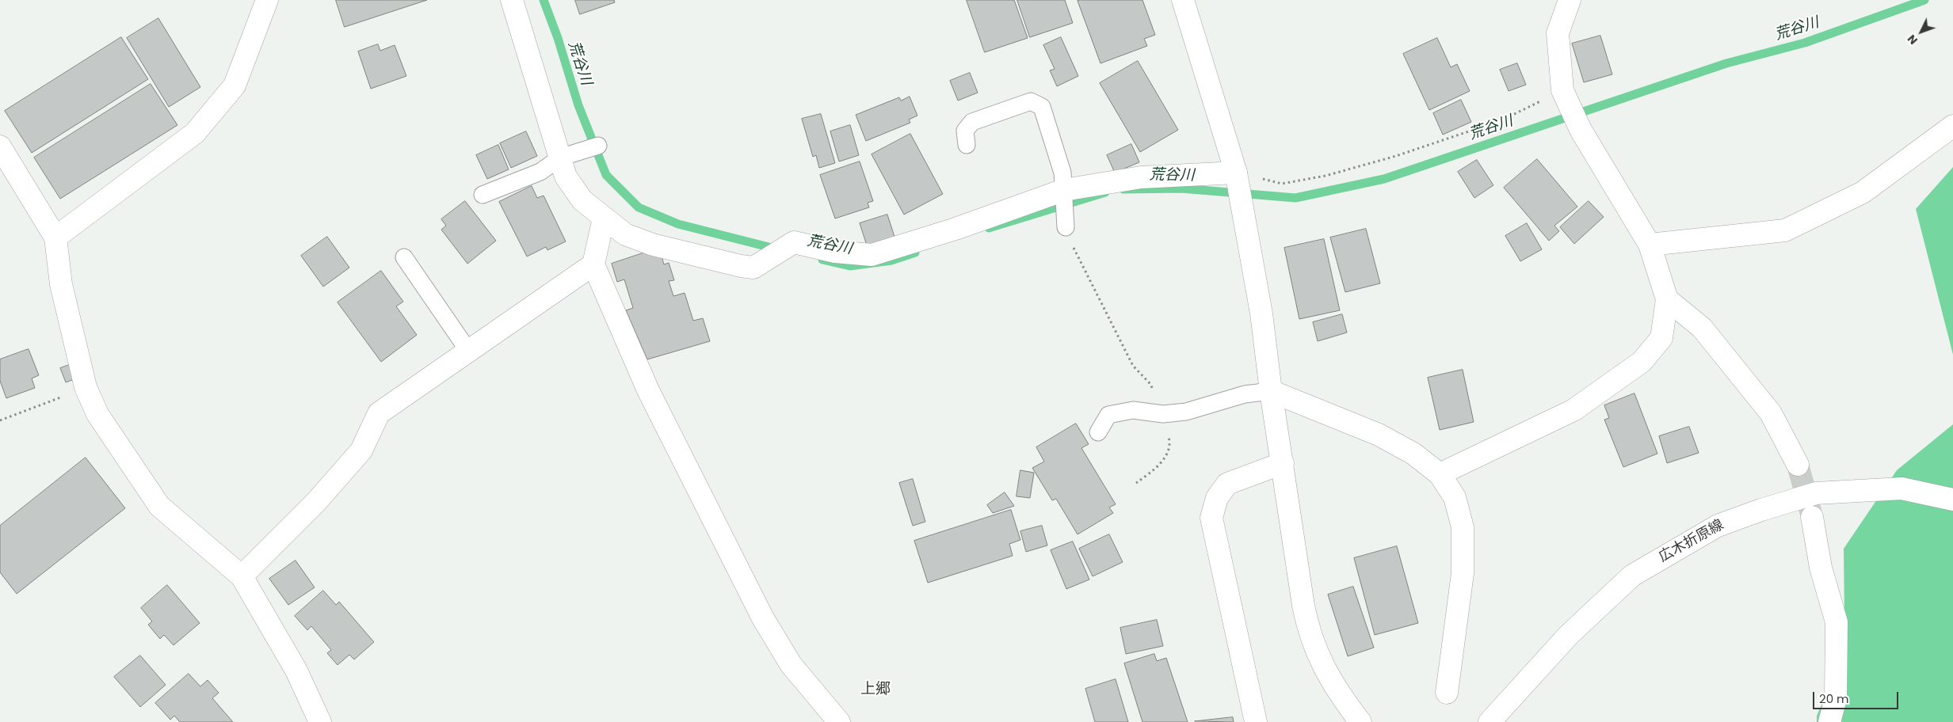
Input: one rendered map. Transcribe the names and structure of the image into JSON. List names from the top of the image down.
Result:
{
  "streets": {
    "street": ["広木折原線"]
  },
  "districts": ["上郷"],
  "water": ["荒谷川"],
  "scale_bar": "20 m",
  "north": "bottom left"
}
